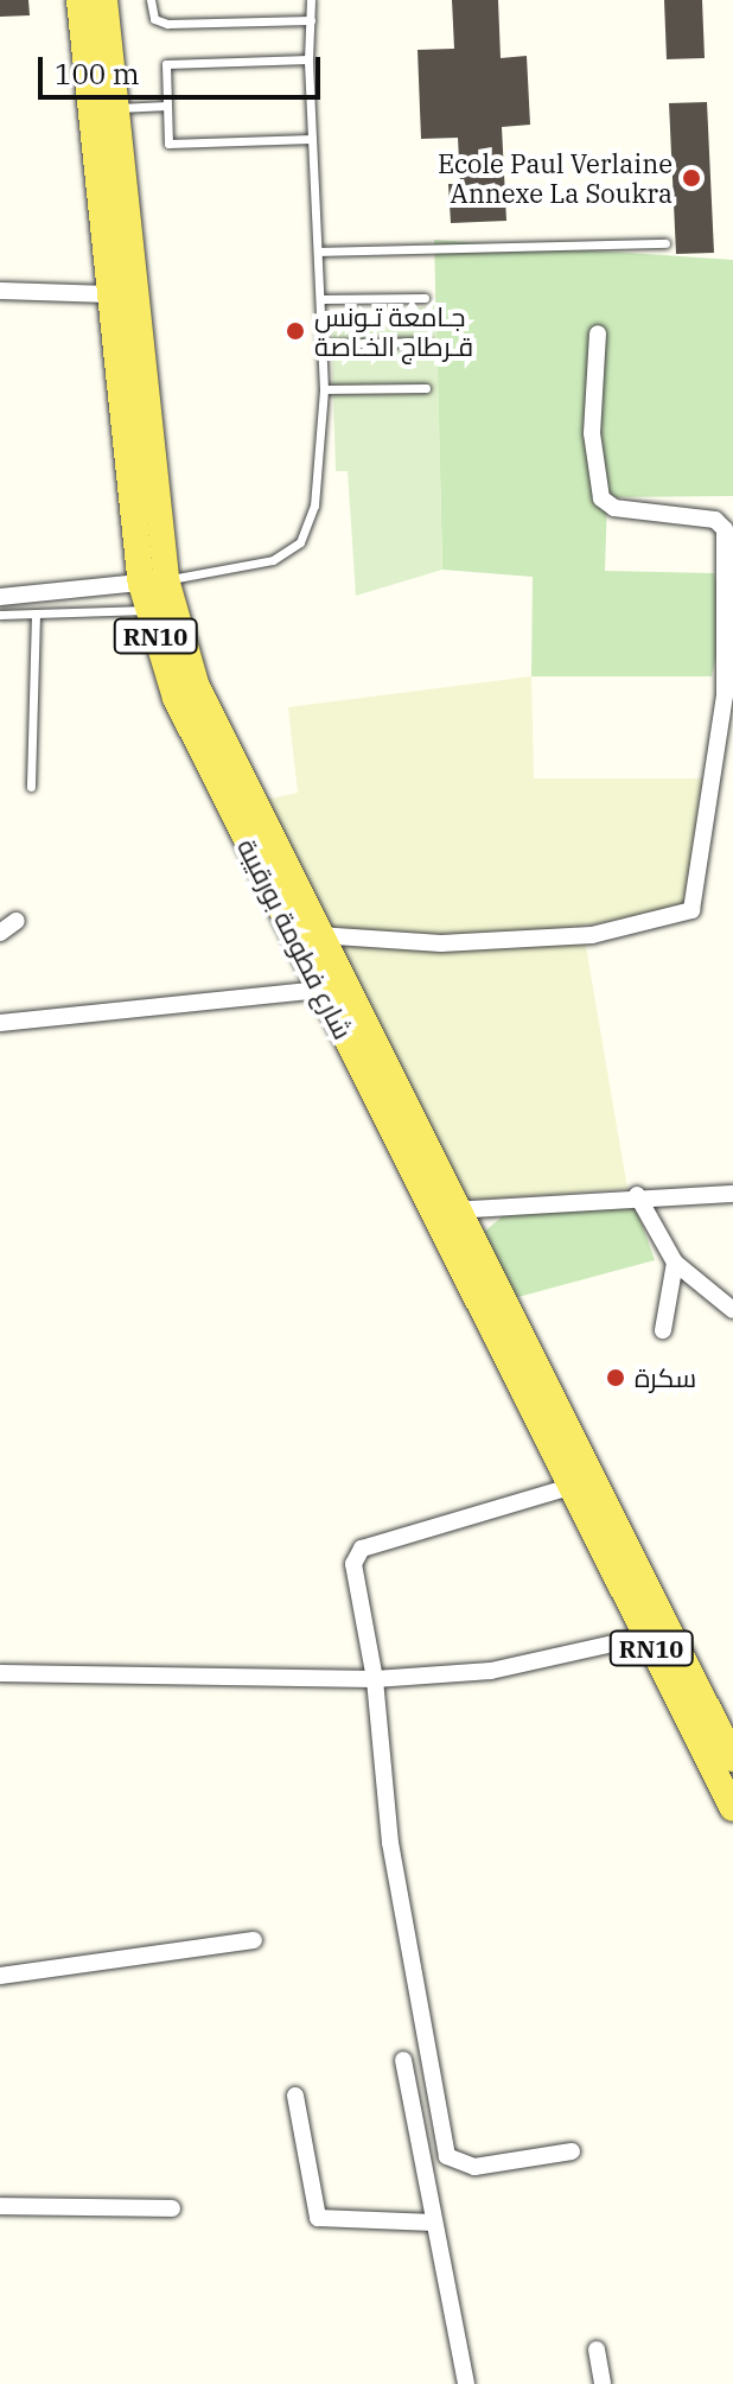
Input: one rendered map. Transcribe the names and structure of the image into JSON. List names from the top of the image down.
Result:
{
  "streets": {
    "main road": ["RN10", "شارع فطومة بورقيبة"]
  },
  "places": ["Ecole Paul Verlaine Annexe La Soukra", "جـامعة تـونس قـرطاج الخـاصة", "سكرة"],
  "scale_bar": "100 m"
}
